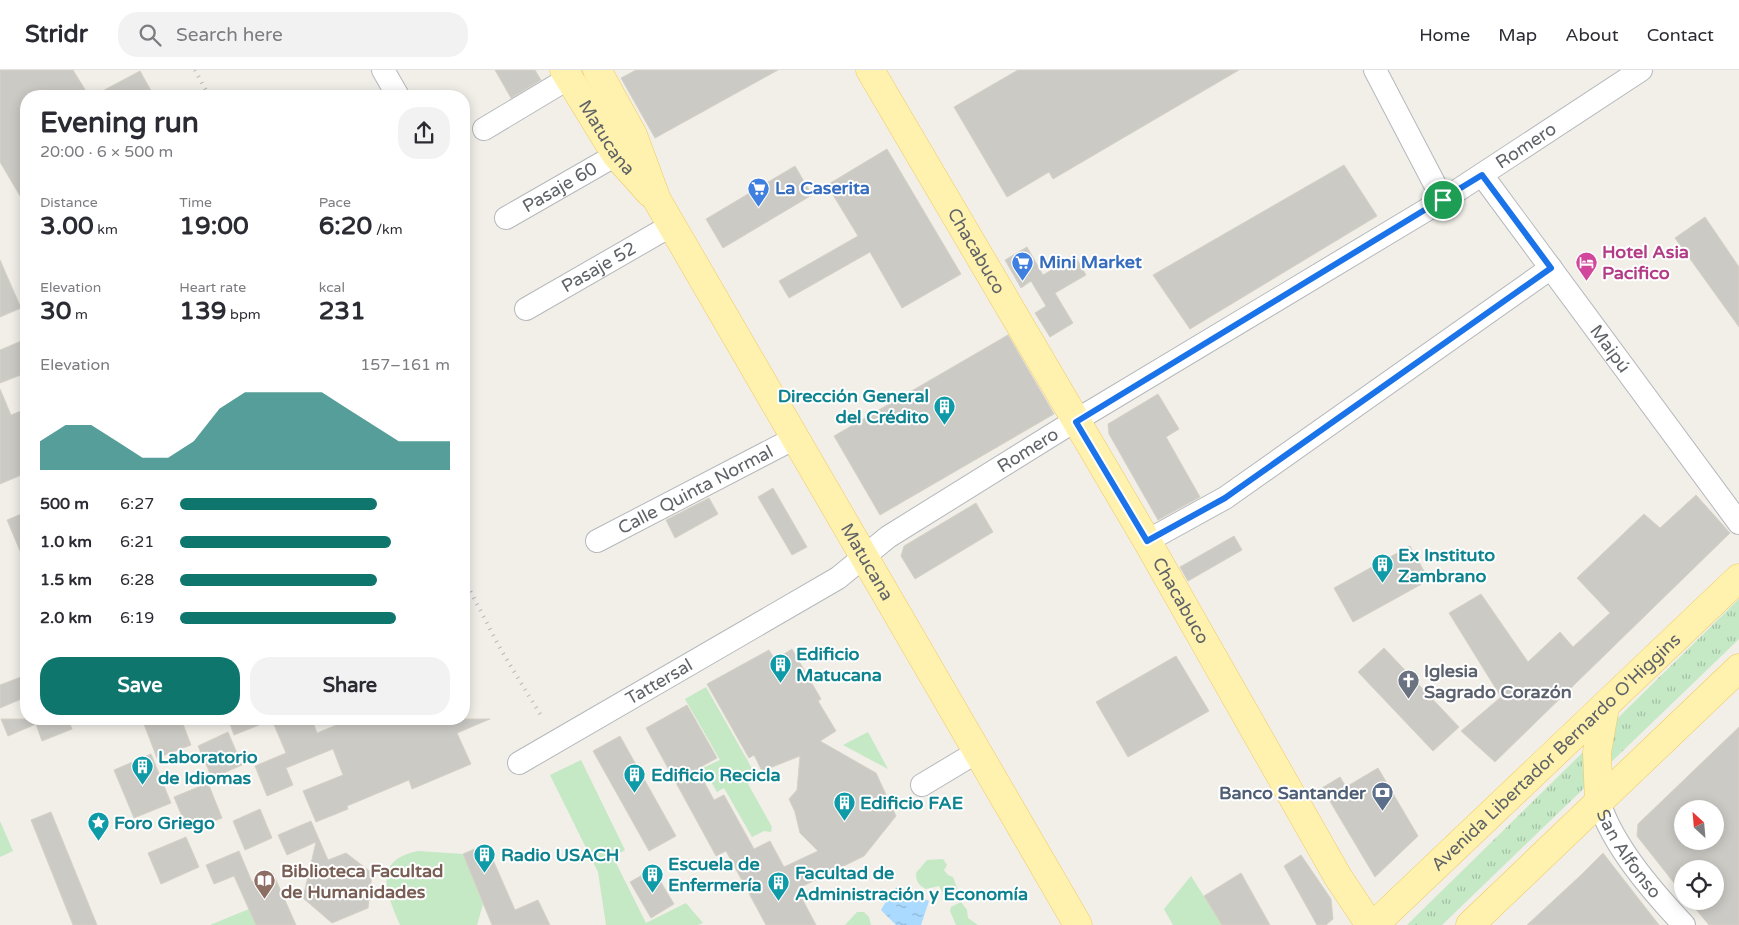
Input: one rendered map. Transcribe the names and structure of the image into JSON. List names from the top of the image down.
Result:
{
  "streets": {
    "main road": ["Matucana", "Chacabuco", "Avenida Libertador Bernardo O'Higgins"],
    "street": [
      "Romero",
      "Pasaje 60",
      "Pasaje 52",
      "Maipú",
      "Calle Quinta Normal",
      "Tattersal",
      "San Alfonso"
    ]
  },
  "crossings": [
    ["Matucana", "Romero"],
    ["Matucana", "Pasaje 60"],
    ["Matucana", "Pasaje 52"],
    ["Matucana", "Calle Quinta Normal"],
    ["Romero", "Chacabuco"],
    ["Romero", "Maipú"],
    ["Romero", "Tattersal"],
    ["Chacabuco", "Avenida Libertador Bernardo O'Higgins"]
  ],
  "places": {
    "supermarket": ["La Caserita", "Mini Market"],
    "hotel": ["Hotel Asia Pacifico"],
    "building": [
      "Dirección General del Crédito",
      "Ex Instituto Zambrano",
      "Edificio Matucana",
      "Laboratorio de Idiomas",
      "Edificio Recicla",
      "Edificio FAE",
      "Radio USACH",
      "Escuela de Enfermería",
      "Facultad de Administración y Economía"
    ],
    "church": ["Iglesia Sagrado Corazón"],
    "bank": ["Banco Santander"],
    "place": ["Foro Griego"],
    "library": ["Biblioteca Facultad de Humanidades"]
  },
  "north": "top left",
  "page": {
    "header": "Stridr",
    "search": "Search here",
    "nav": [
      "Home",
      "Map",
      "About",
      "Contact"
    ],
    "heading": ["Evening run", "20:00 · 6 × 500 m"],
    "stats": [
      ["Distance", "3.00 km"],
      ["Time", "19:00"],
      ["Pace", "6:20 /km"],
      ["Elevation", "30 m"],
      ["Heart rate", "139 bpm"],
      ["kcal", "231"]
    ],
    "chart": ["Elevation", "157–161 m"],
    "list": [
      {
        "name": "500 m",
        "note": "6:27"
      },
      {
        "name": "1.0 km",
        "note": "6:21"
      },
      {
        "name": "1.5 km",
        "note": "6:28"
      },
      {
        "name": "2.0 km",
        "note": "6:19"
      }
    ],
    "buttons": ["Save", "Share"]
  }
}
